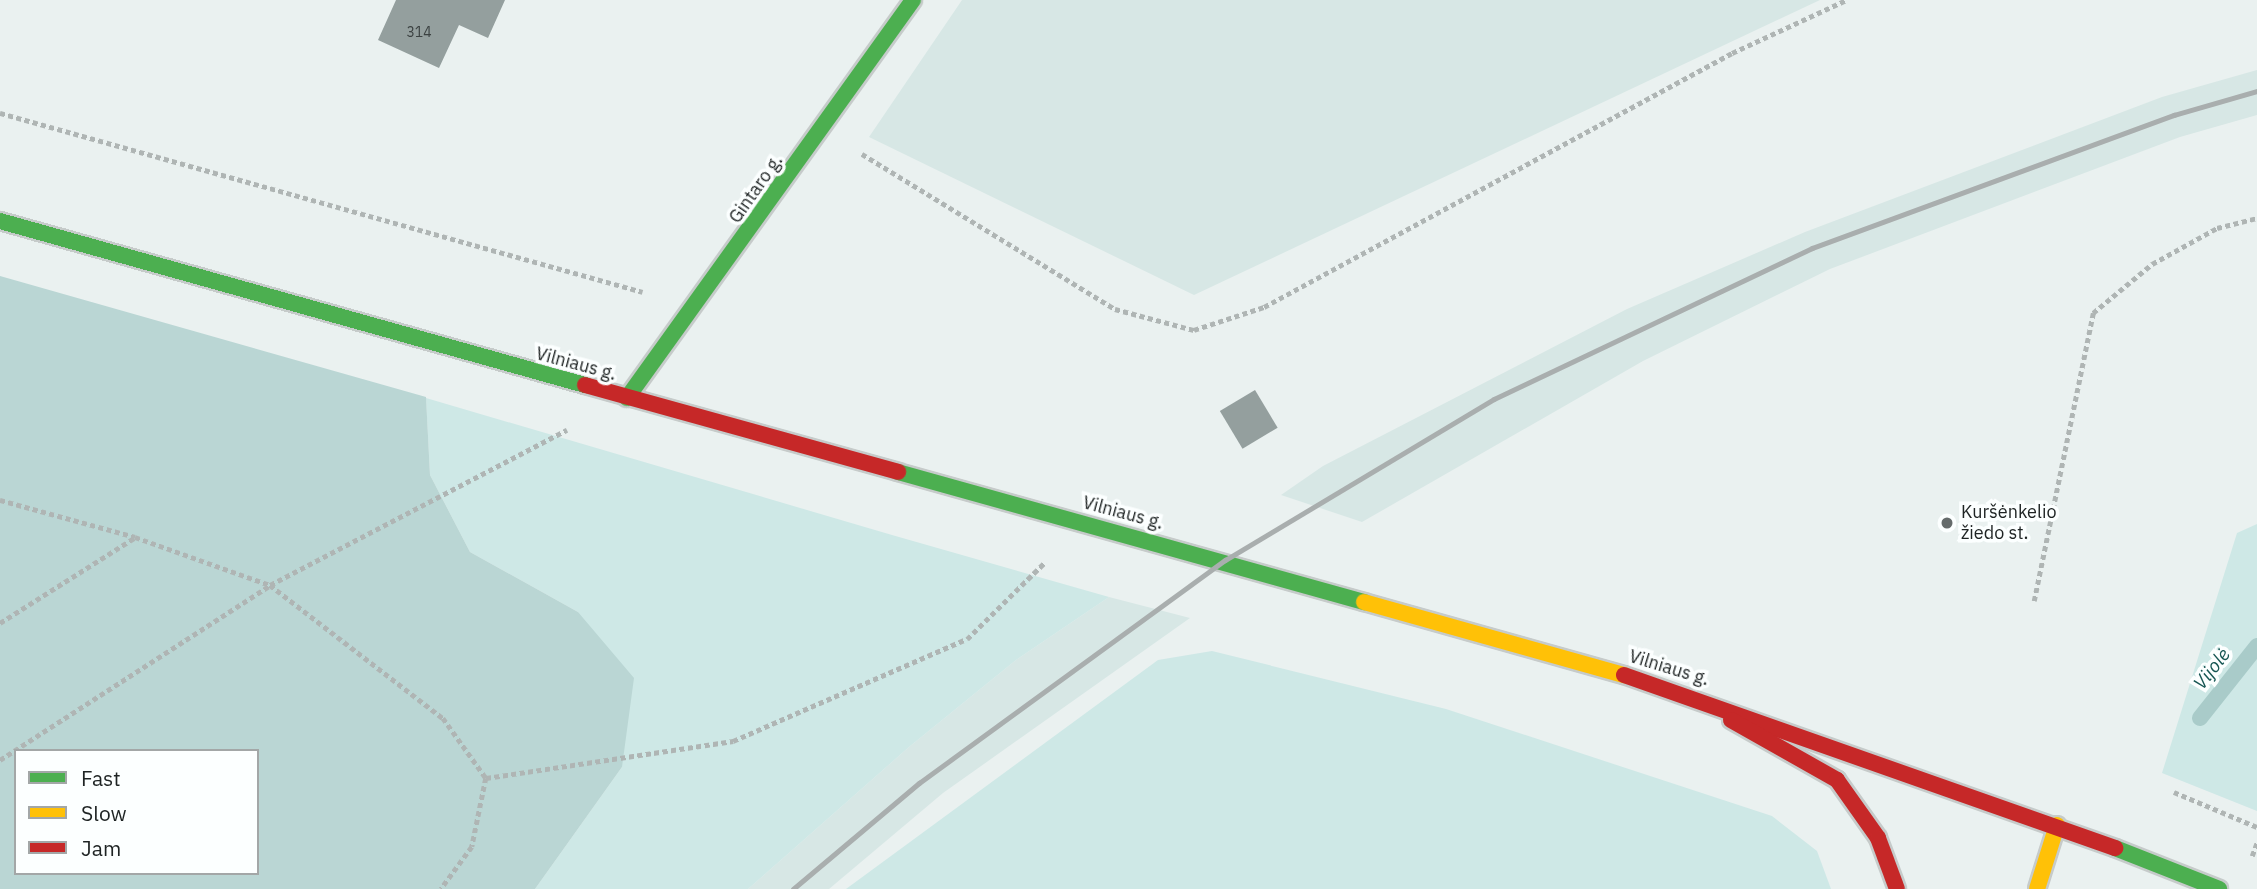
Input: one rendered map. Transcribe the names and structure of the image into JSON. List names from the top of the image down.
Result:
{
  "streets": {
    "main road": ["Gintaro g.", "Vilniaus g."]
  },
  "crossings": [
    ["Gintaro g.", "Vilniaus g."]
  ],
  "water": ["Vijolė"],
  "places": ["Kuršėnkelio žiedo st."],
  "house_numbers": ["314"],
  "legend": ["Fast", "Slow", "Jam"]
}
